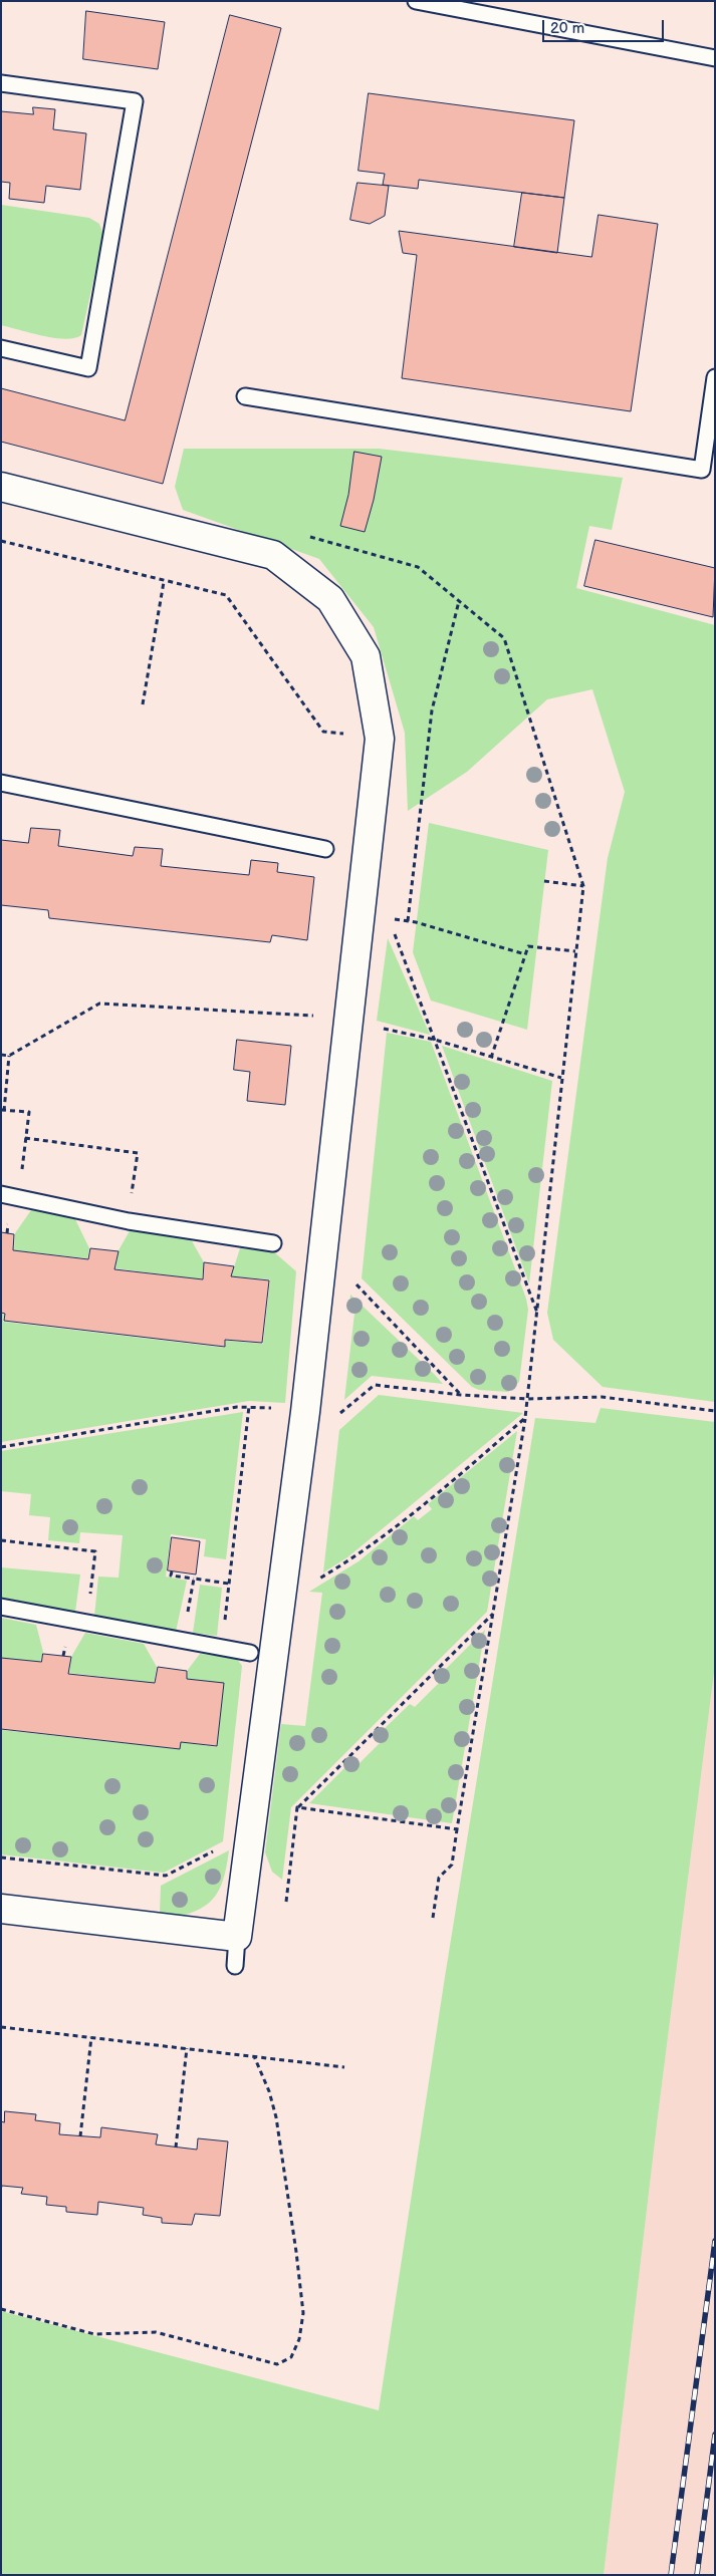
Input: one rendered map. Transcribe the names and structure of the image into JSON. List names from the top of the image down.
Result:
{
  "scale_bar": "20 m"
}
